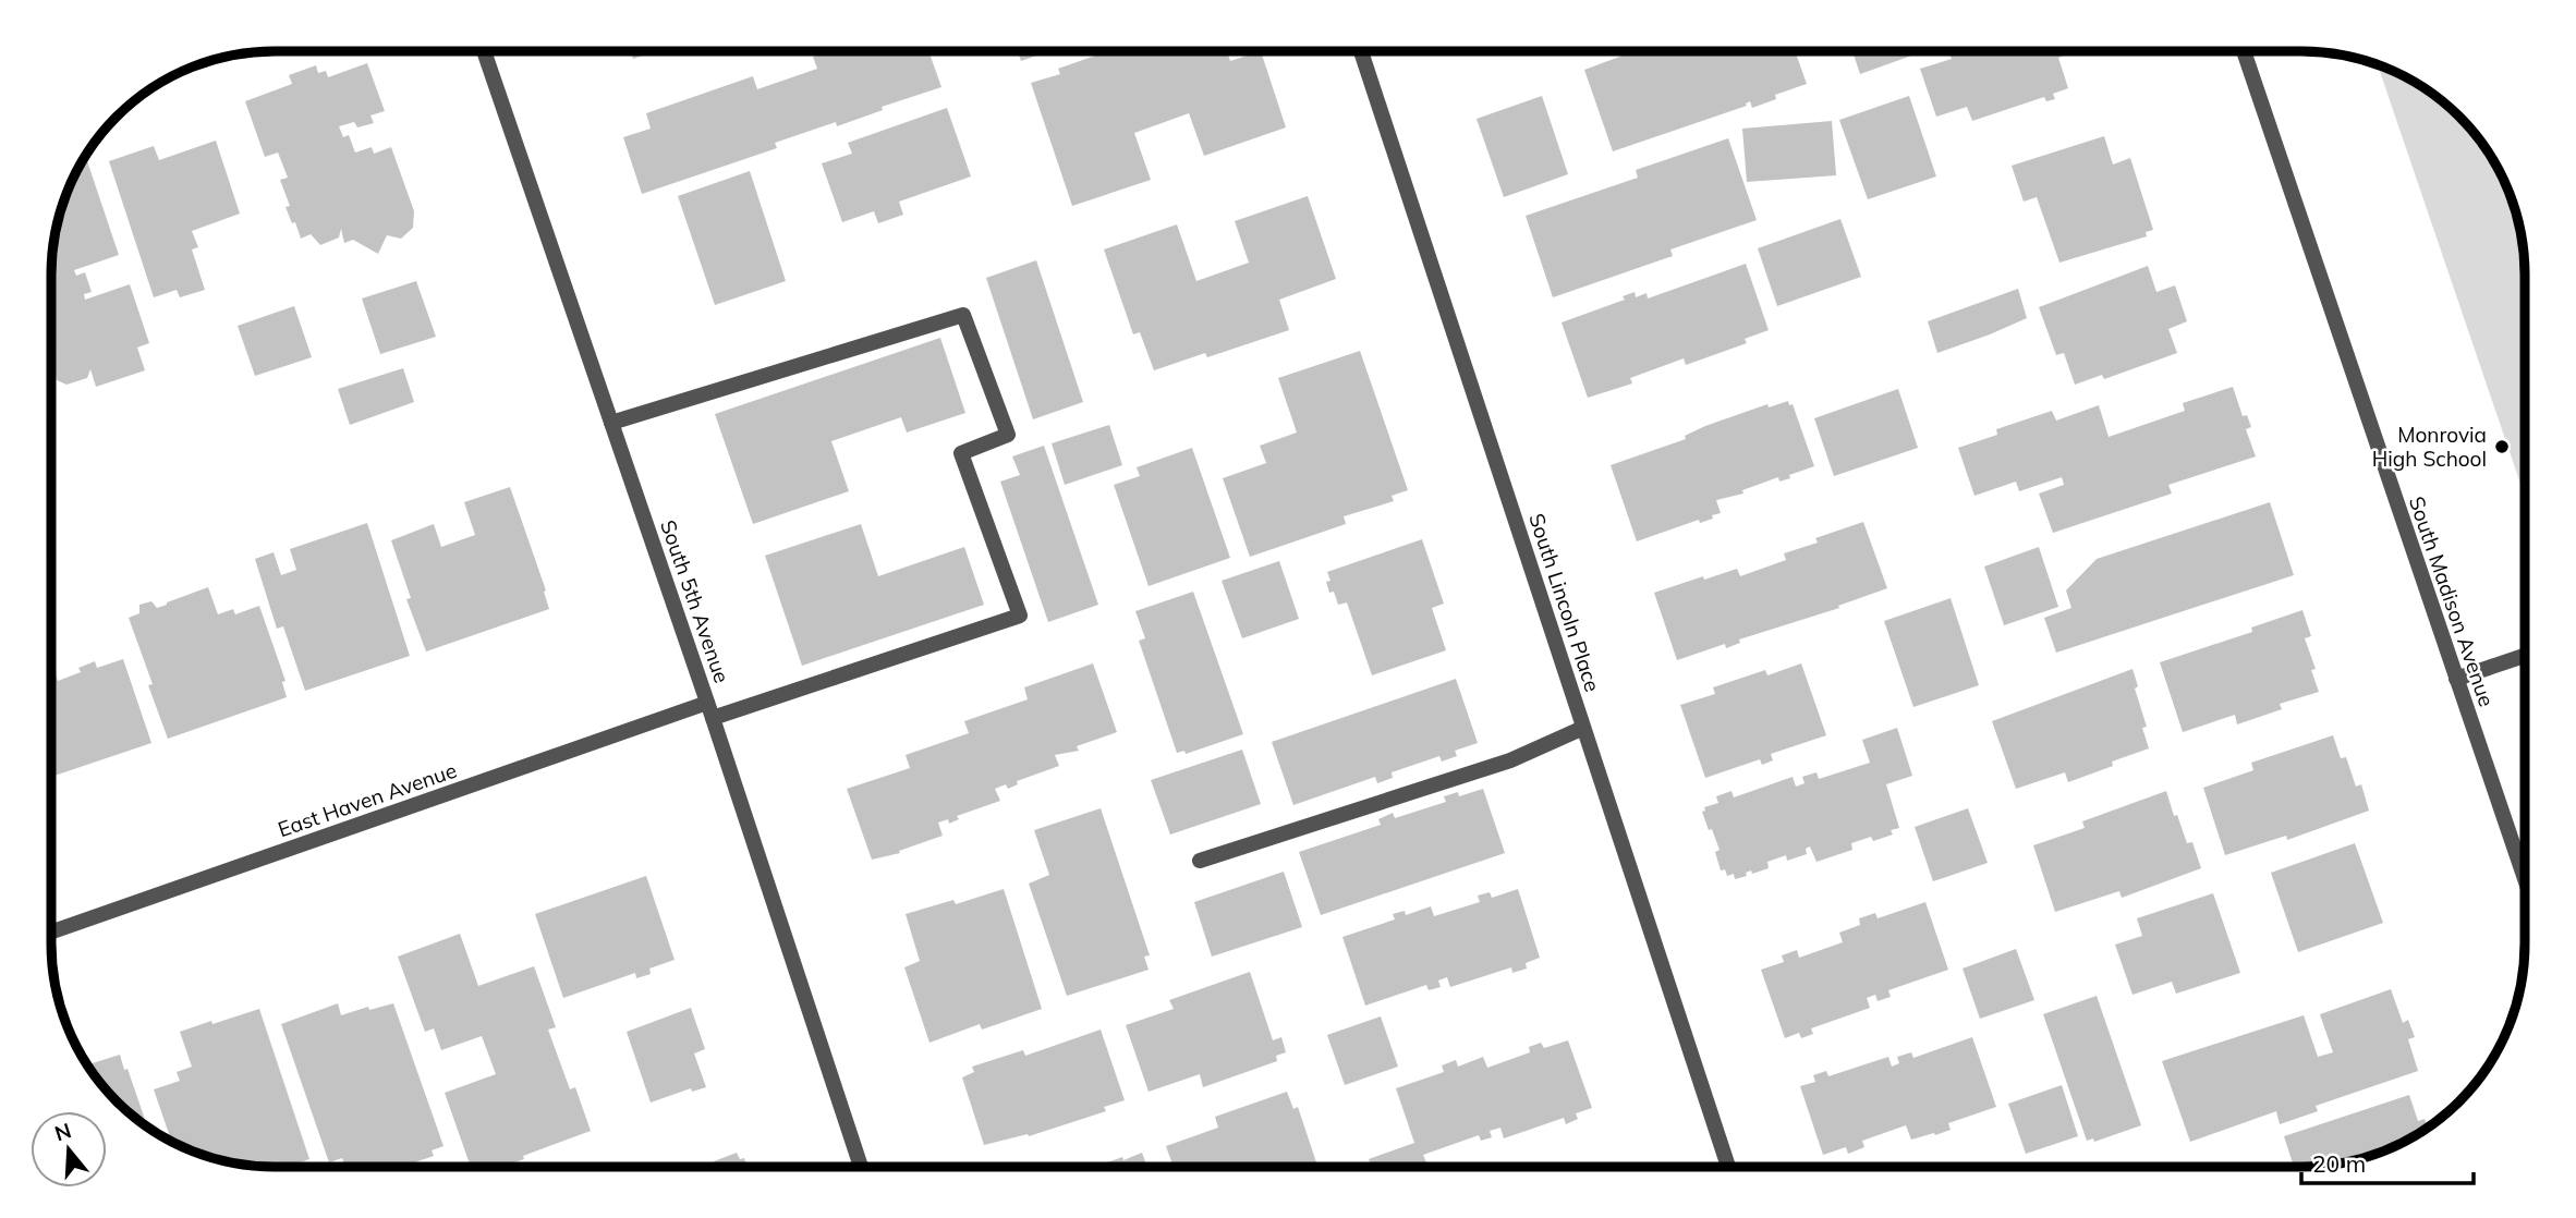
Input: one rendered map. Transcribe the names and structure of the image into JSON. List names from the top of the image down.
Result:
{
  "streets": {
    "street": [
      "South 5th Avenue",
      "South Madison Avenue",
      "South Lincoln Place",
      "East Haven Avenue"
    ]
  },
  "crossings": [
    ["South 5th Avenue", "East Haven Avenue"]
  ],
  "places": ["Monrovia High School"],
  "scale_bar": "20 m",
  "north": "top"
}
